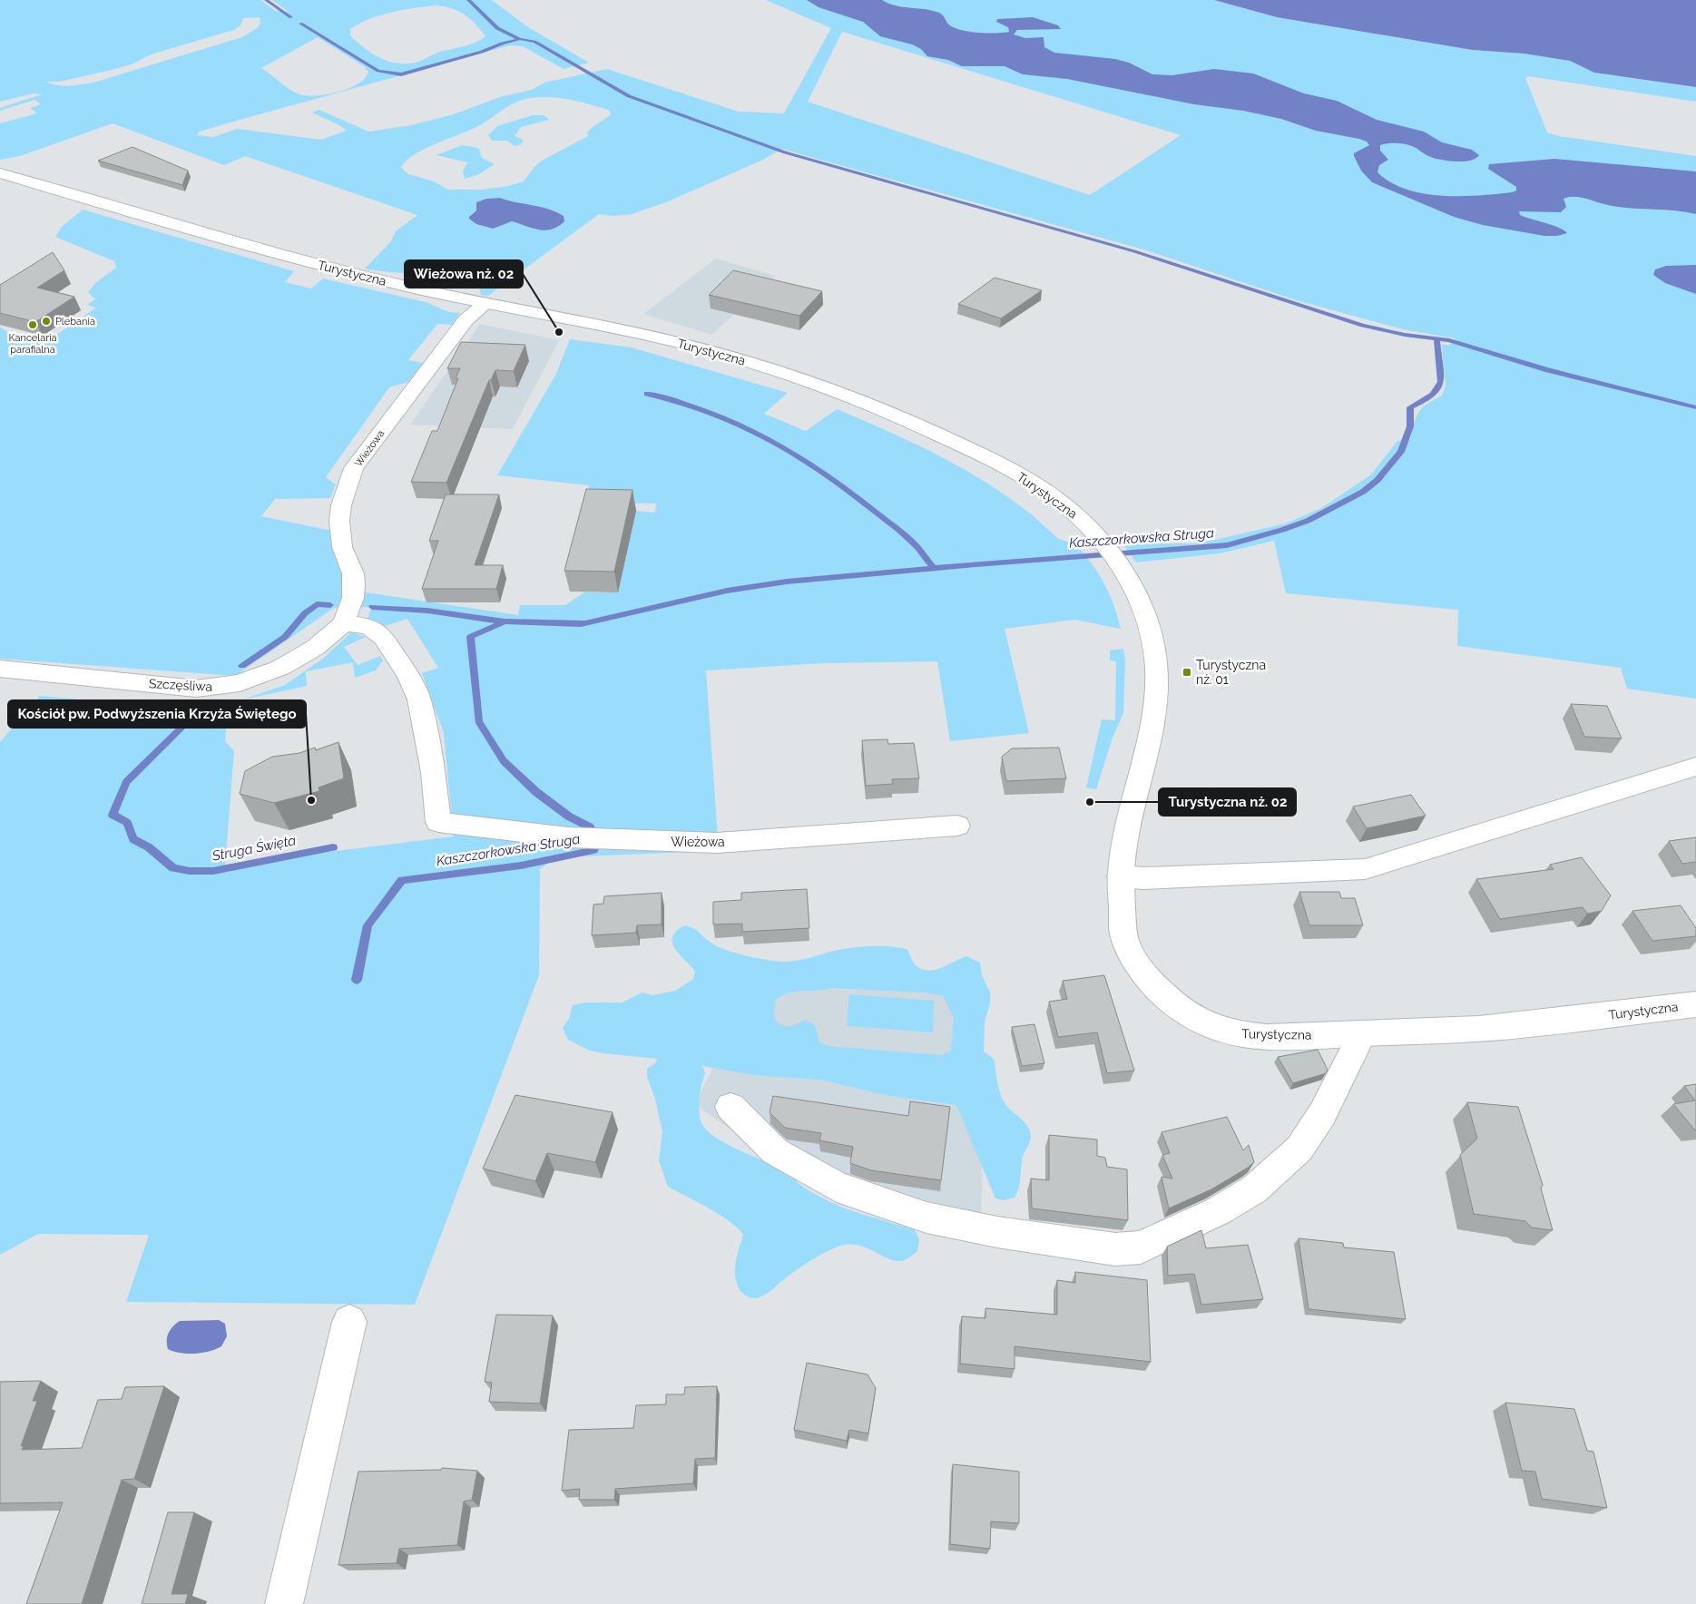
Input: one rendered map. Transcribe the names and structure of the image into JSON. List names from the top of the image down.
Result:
{
  "streets": {
    "street": ["Turystyczna", "Wieżowa", "Szczęśliwa"]
  },
  "crossings": [
    ["Turystyczna", "Wieżowa"],
    ["Wieżowa", "Szczęśliwa"]
  ],
  "water": ["Kaszczorkowska Struga", "Struga Święta"],
  "places": {
    "other": [
      "Plebania",
      "Kancelaria parafialna",
      "Wieżowa nż. 02",
      "Kościół pw. Podwyższenia Krzyża Świętego",
      "Turystyczna nż. 02"
    ],
    "transit": ["Turystyczna nż. 01"]
  }
}
